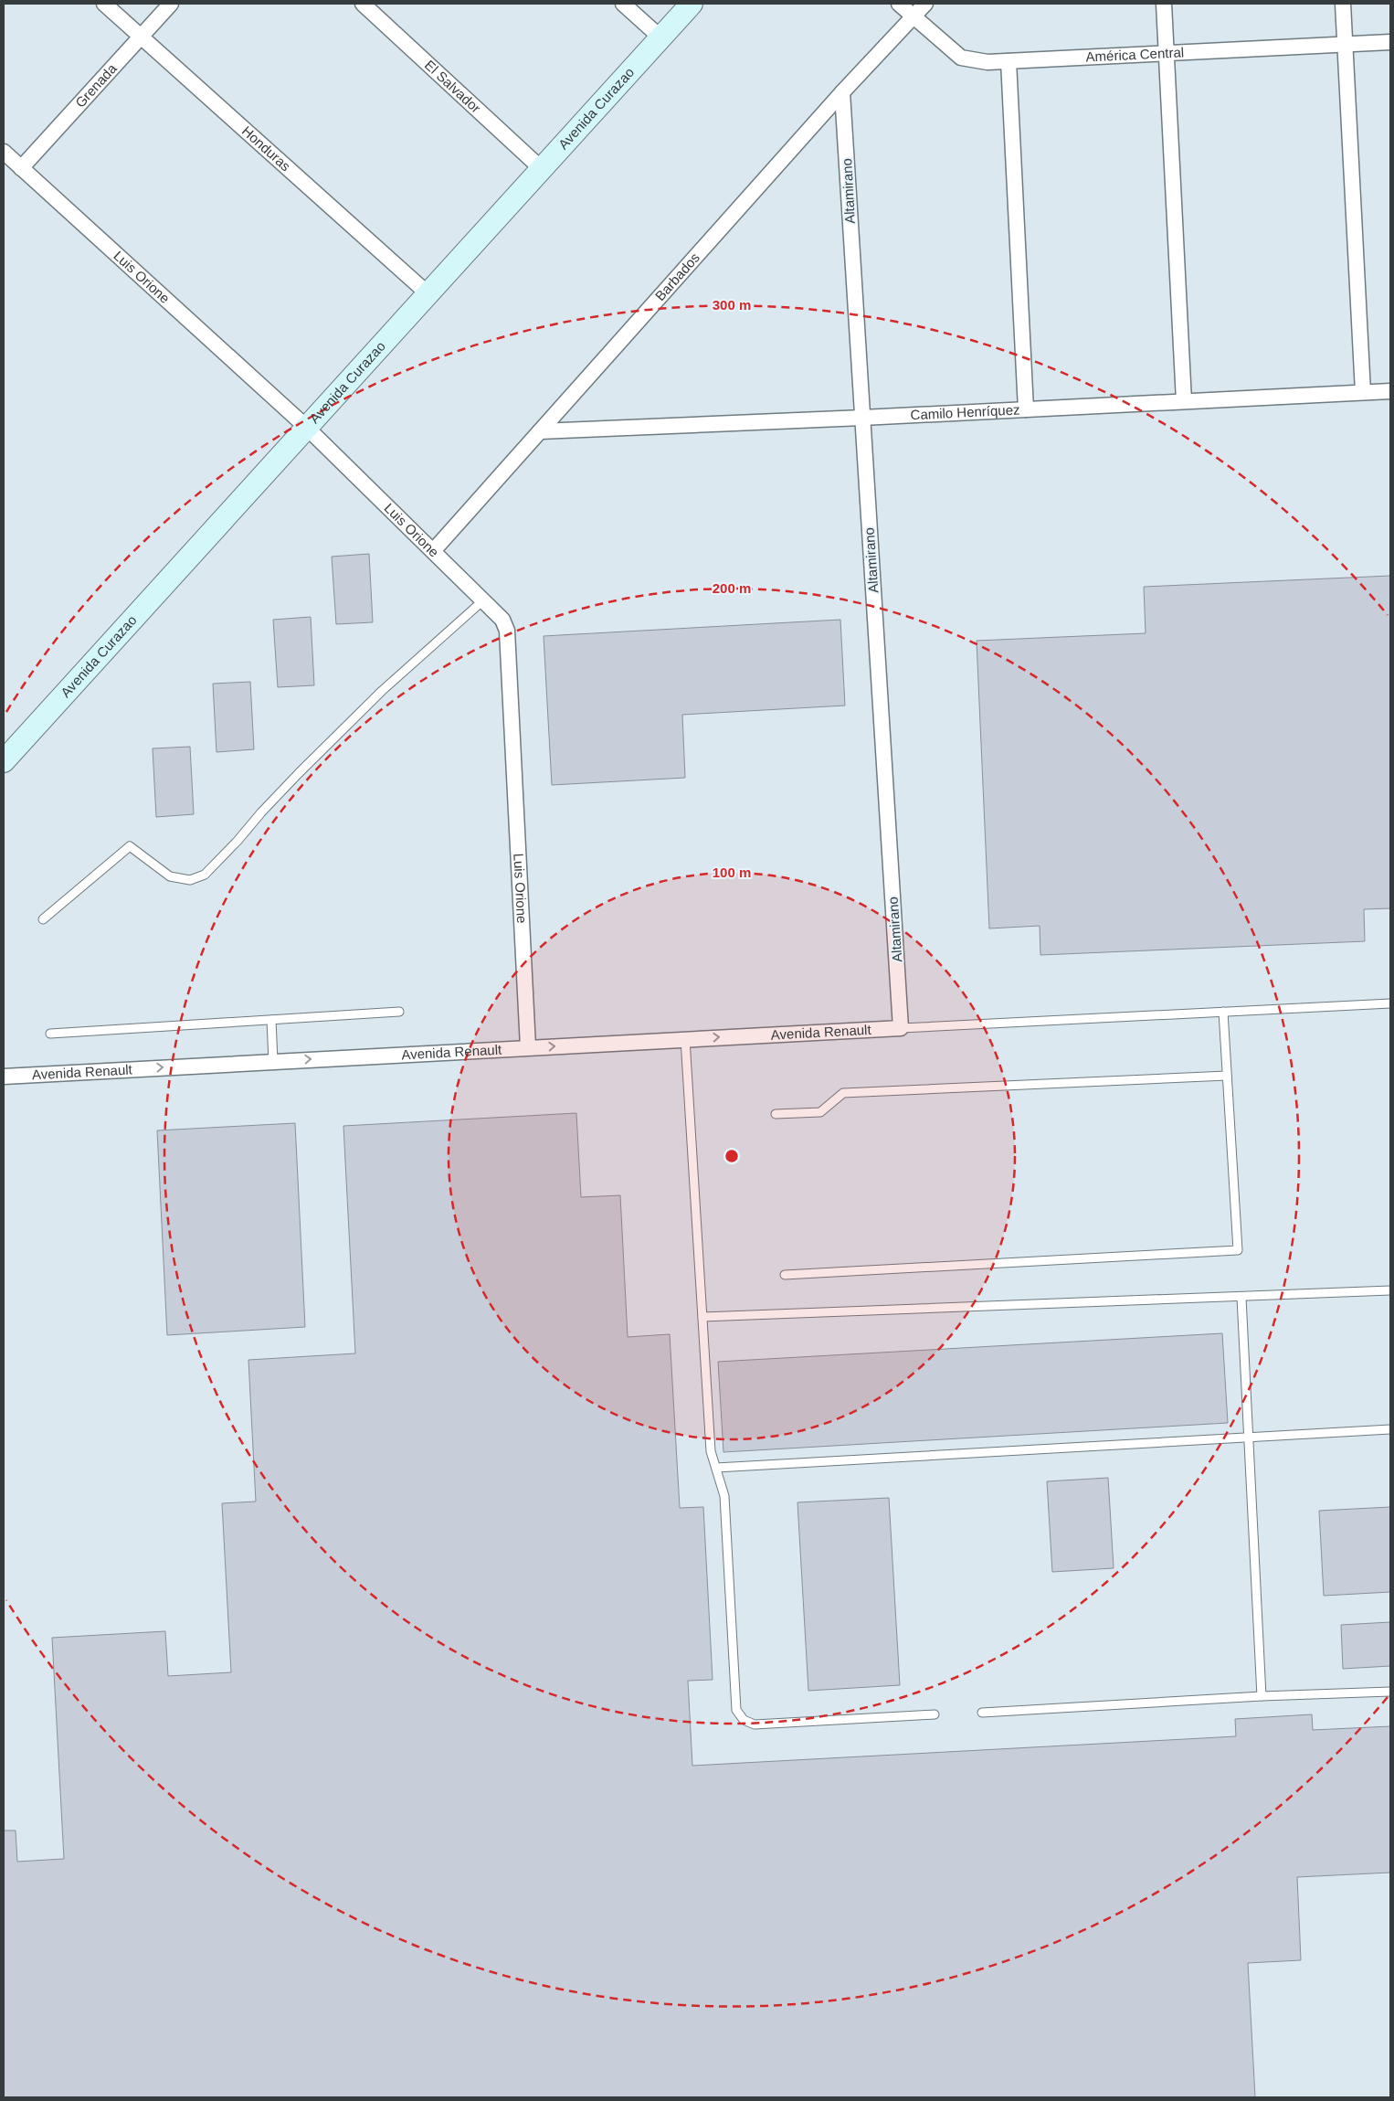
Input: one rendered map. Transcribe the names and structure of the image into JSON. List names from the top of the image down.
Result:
{
  "streets": {
    "street": [
      "América Central",
      "Grenada",
      "El Salvador",
      "Avenida Curazao",
      "Honduras",
      "Altamirano",
      "Barbados",
      "Luis Orione",
      "Camilo Henríquez",
      "Avenida Renault"
    ]
  },
  "crossings": [
    ["América Central", "Barbados"],
    ["Grenada", "Honduras"],
    ["Grenada", "Luis Orione"],
    ["El Salvador", "Avenida Curazao"],
    ["Avenida Curazao", "Honduras"],
    ["Avenida Curazao", "Luis Orione"],
    ["Altamirano", "Barbados"],
    ["Altamirano", "Camilo Henríquez"],
    ["Altamirano", "Avenida Renault"],
    ["Barbados", "Luis Orione"],
    ["Barbados", "Camilo Henríquez"],
    ["Luis Orione", "Avenida Renault"]
  ],
  "one_way": ["Avenida Renault"],
  "rings": ["300 m", "200 m", "100 m"]
}
